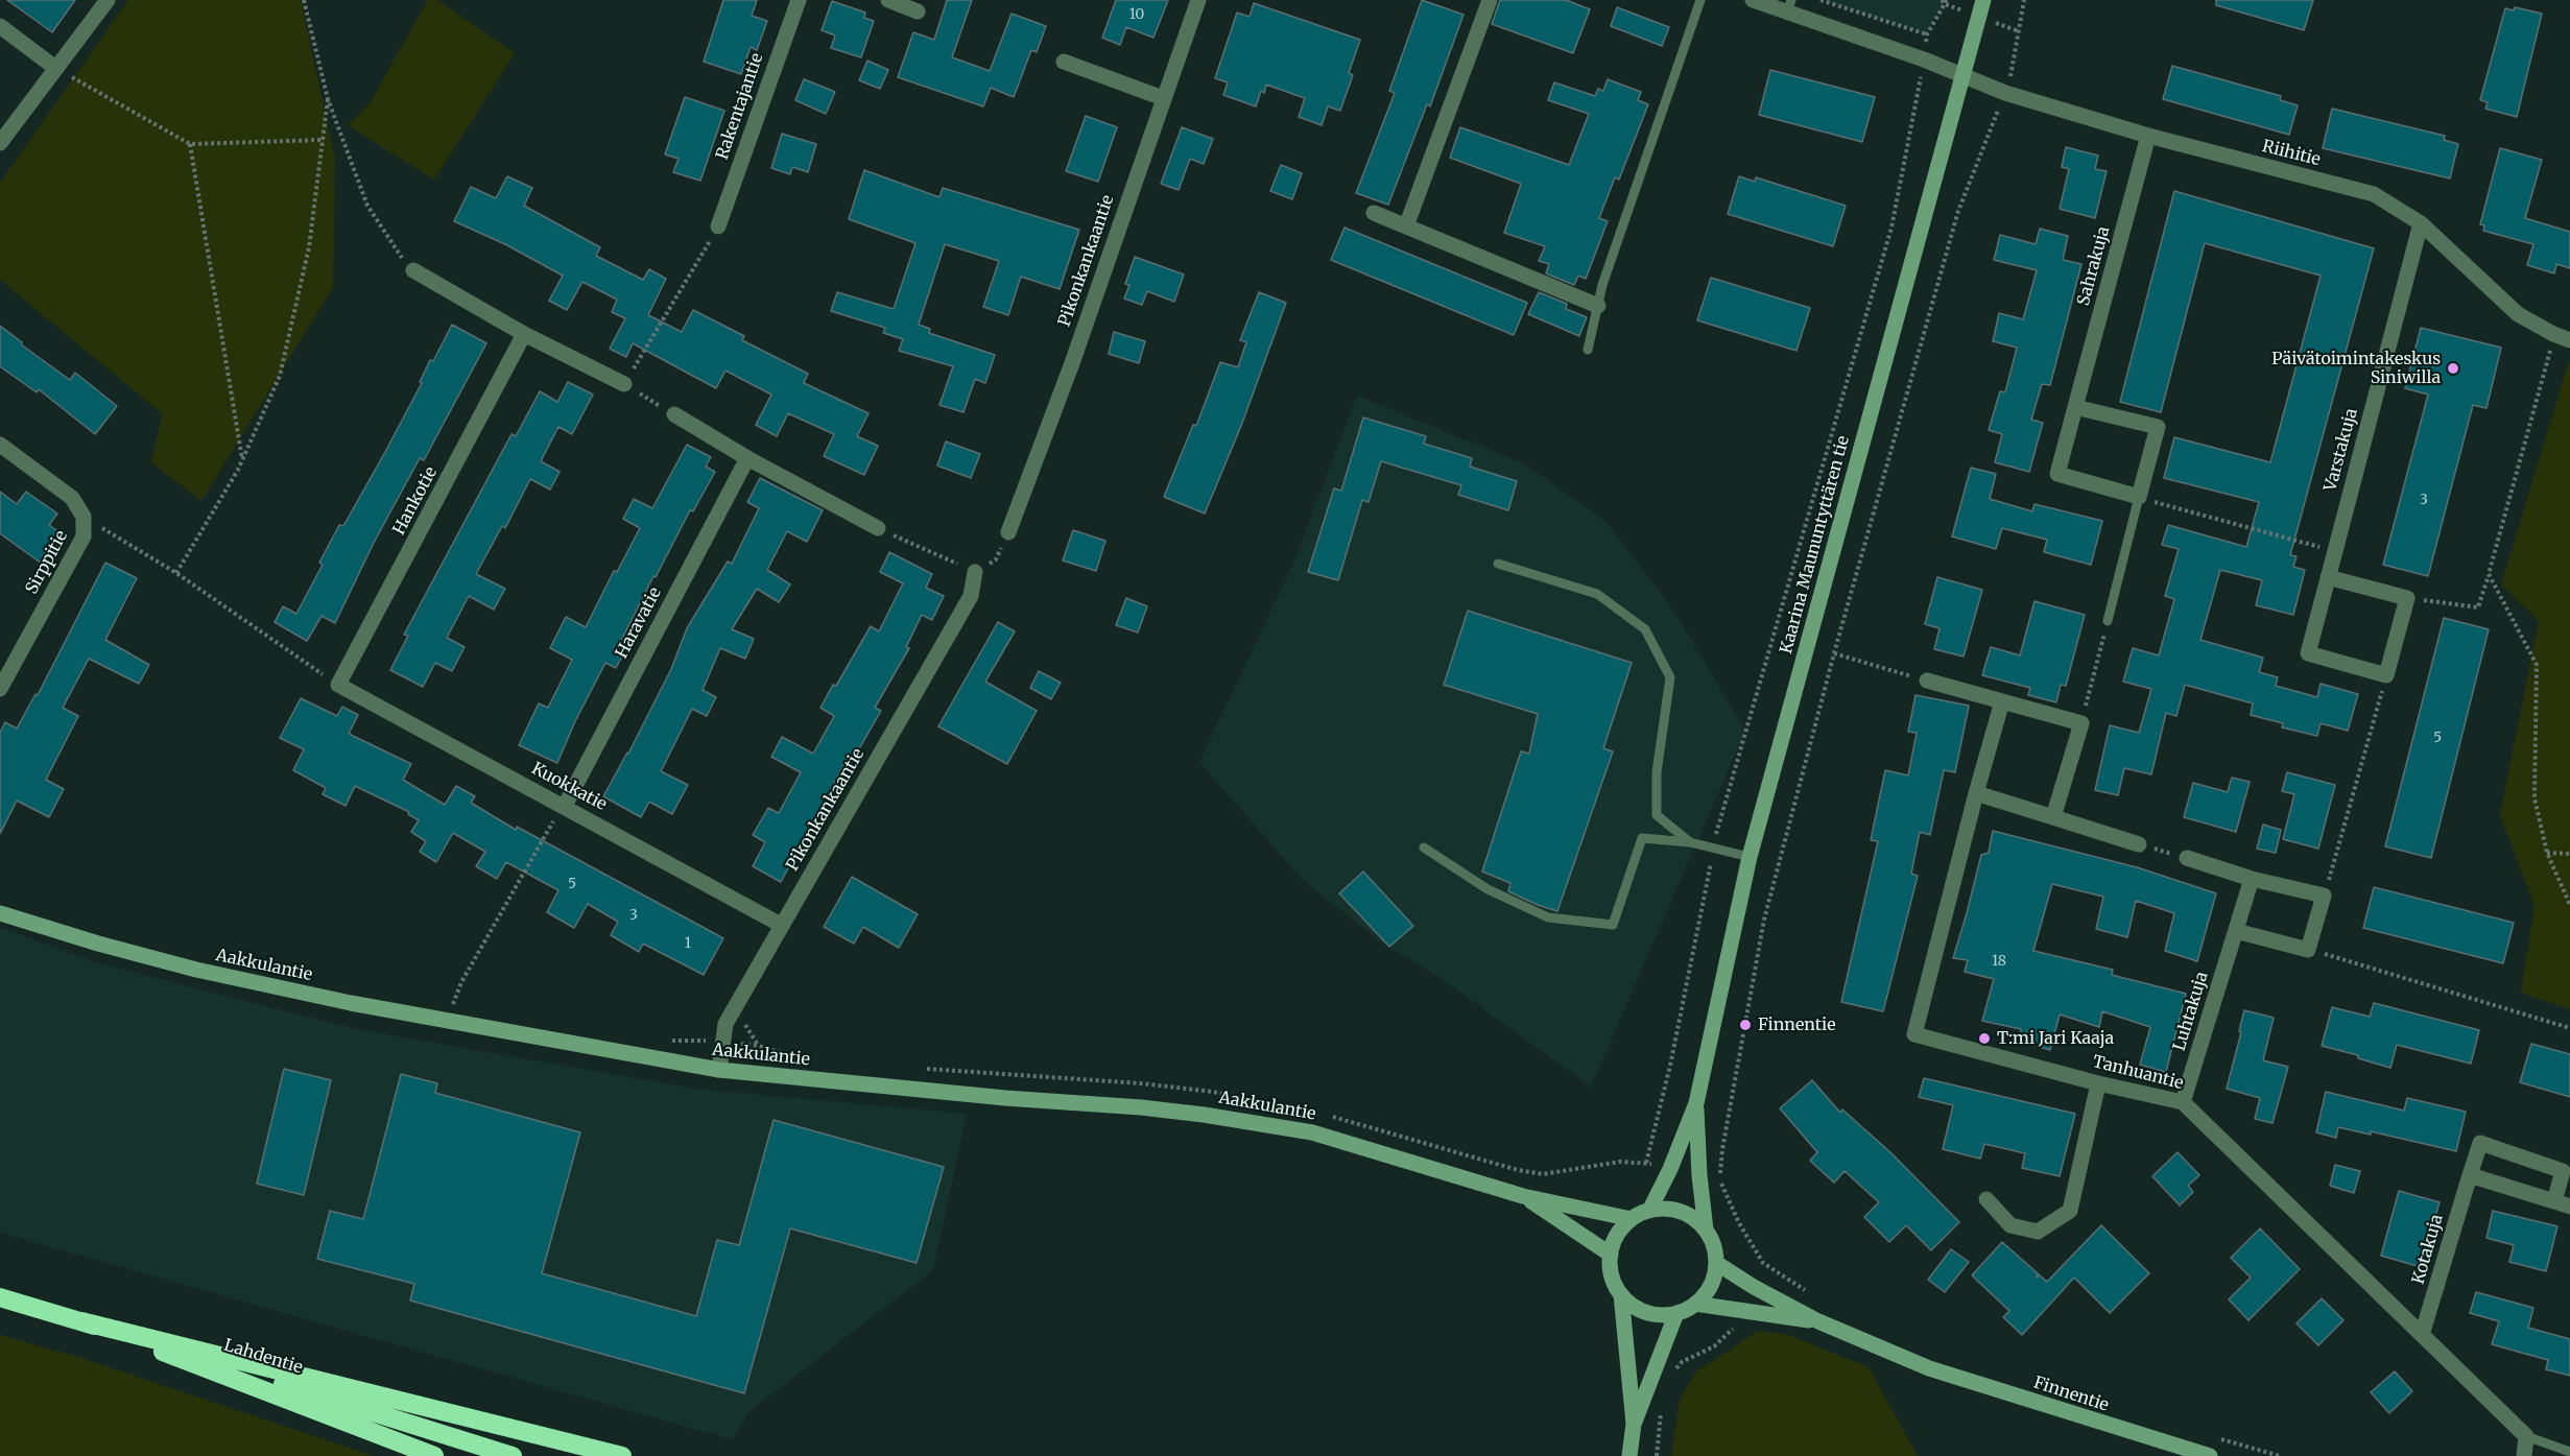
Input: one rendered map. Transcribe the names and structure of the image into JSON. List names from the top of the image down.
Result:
{
  "streets": {
    "highway": ["Lahdentie"],
    "street": [
      "Rakentajantie",
      "Riihitie",
      "Pikonkankaantie",
      "Sahrakuja",
      "Varstakuja",
      "Hankotie",
      "Kaarina Maununtyttären tie",
      "Sirppitie",
      "Haravatie",
      "Kuokkatie",
      "Aakkulantie",
      "Luhtakuja",
      "Tanhuantie",
      "Kotakuja",
      "Finnentie"
    ]
  },
  "crossings": [
    ["Riihitie", "Sahrakuja"],
    ["Riihitie", "Varstakuja"],
    ["Riihitie", "Kaarina Maununtyttären tie"],
    ["Pikonkankaantie", "Kuokkatie"],
    ["Pikonkankaantie", "Aakkulantie"],
    ["Hankotie", "Kuokkatie"],
    ["Kaarina Maununtyttären tie", "Aakkulantie"],
    ["Kaarina Maununtyttären tie", "Finnentie"],
    ["Haravatie", "Kuokkatie"],
    ["Aakkulantie", "Finnentie"],
    ["Luhtakuja", "Tanhuantie"],
    ["Tanhuantie", "Kotakuja"]
  ],
  "places": ["Päivätoimintakeskus Siniwilla", "Finnentie", "T:mi Jari Kaaja"],
  "house_numbers": [
    "10",
    "3",
    "5",
    "5",
    "3",
    "1",
    "18"
  ]
}
